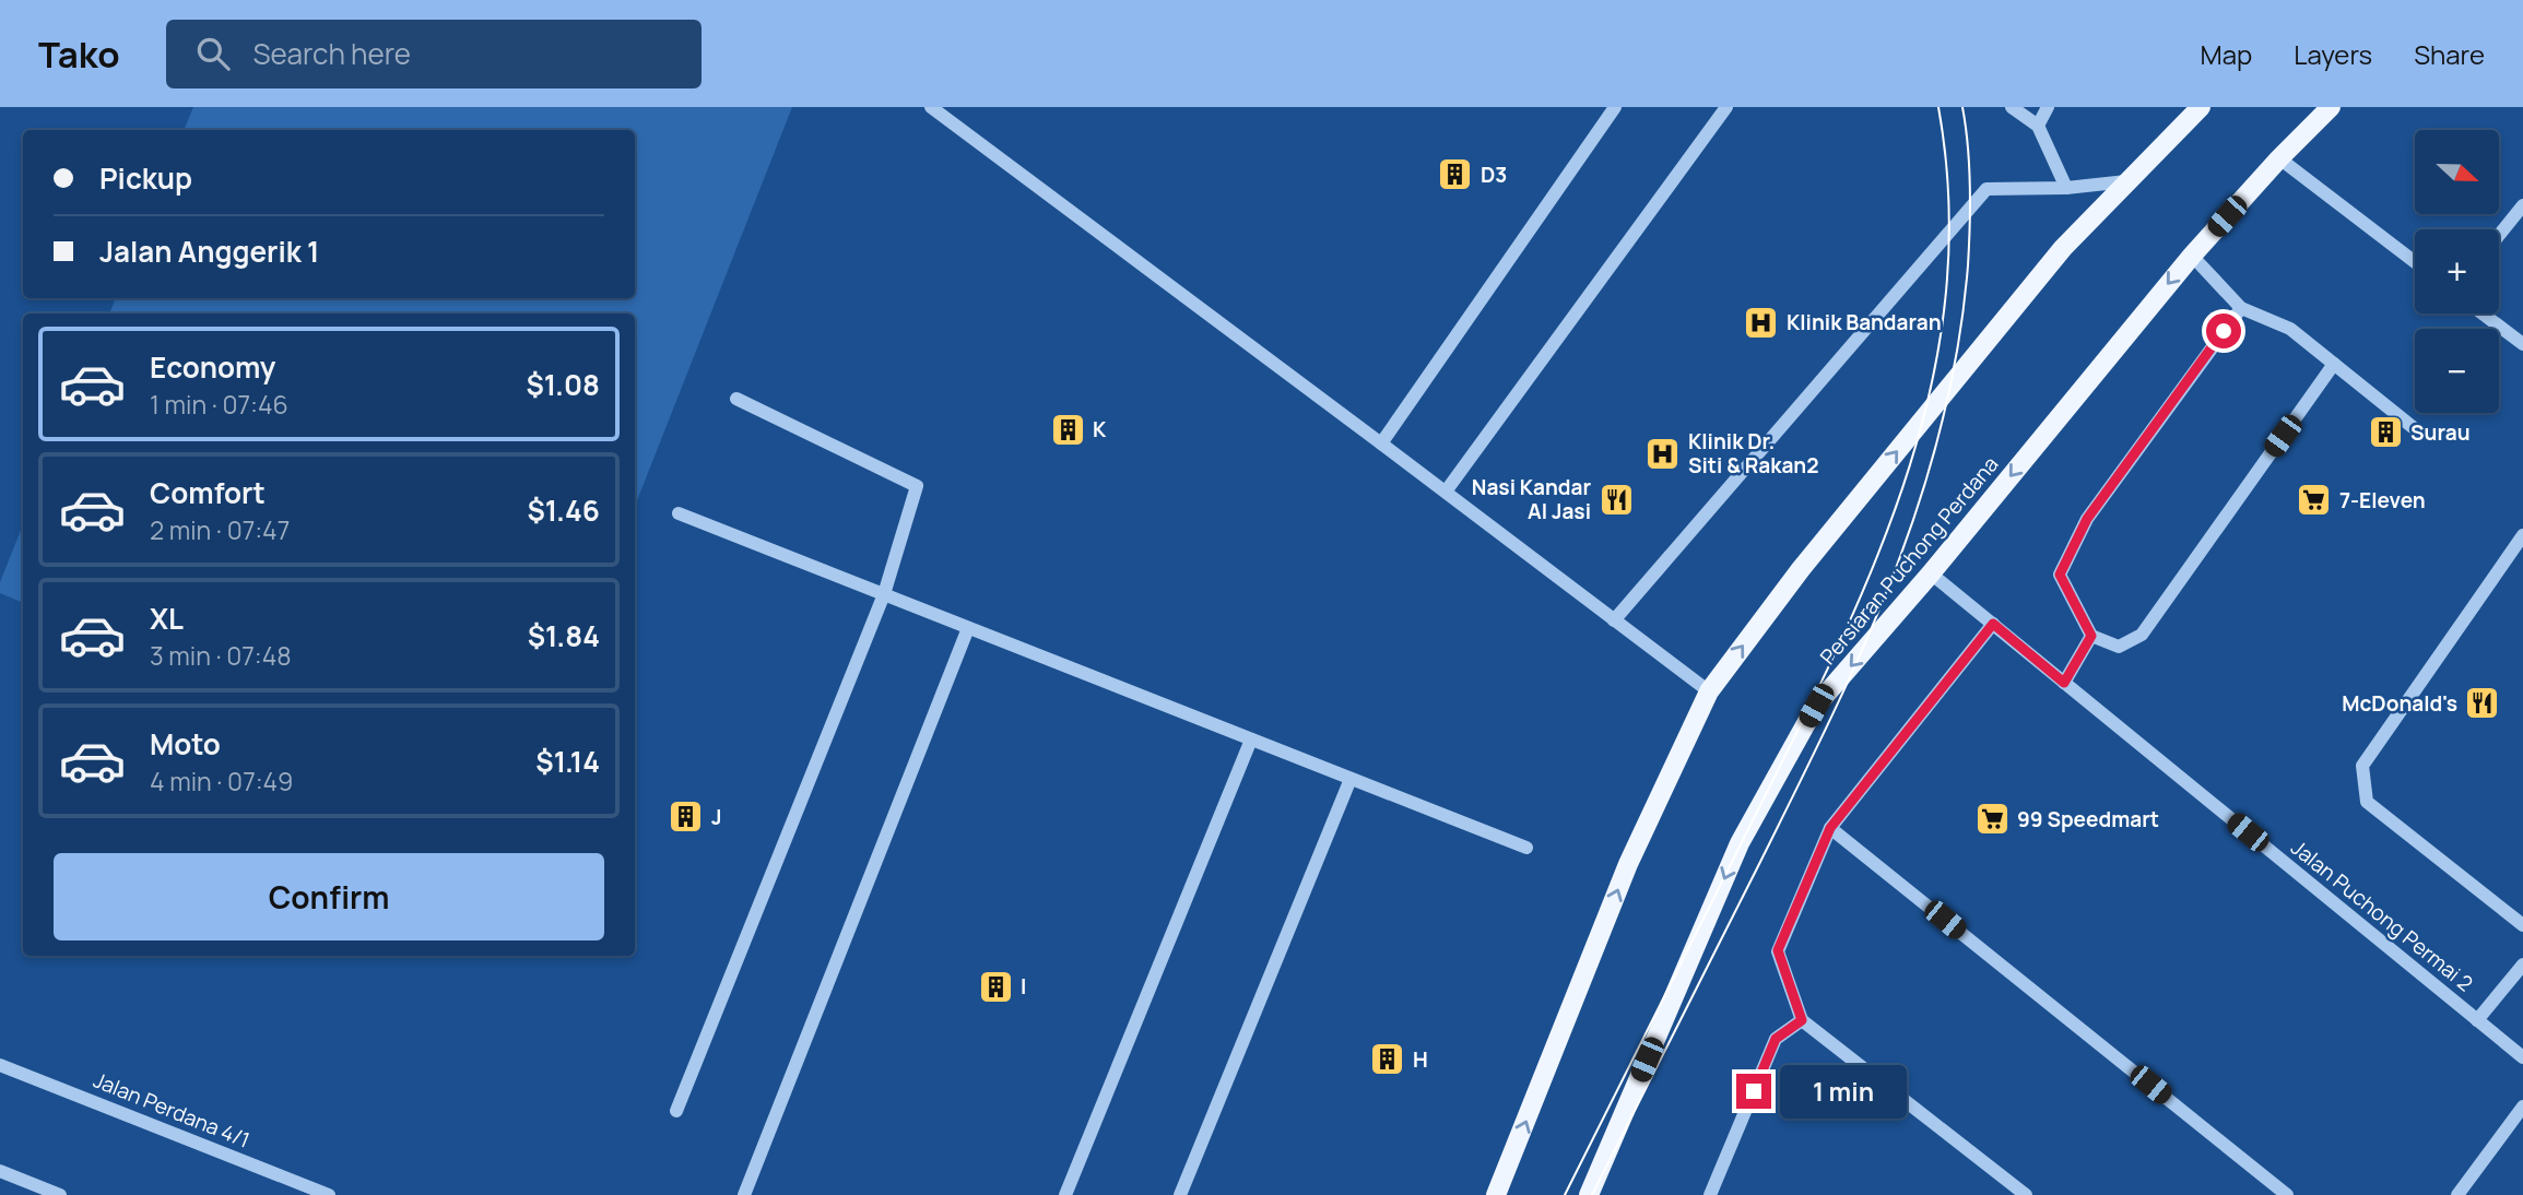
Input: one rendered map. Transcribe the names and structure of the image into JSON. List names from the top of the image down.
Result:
{
  "streets": {
    "main road": ["Persiaran Puchong Perdana"],
    "street": ["Jalan Puchong Permai 2", "Jalan Perdana 4/1"]
  },
  "crossings": [
    ["Persiaran Puchong Perdana", "Jalan Puchong Permai 2"]
  ],
  "places": {
    "building": [
      "D3",
      "K",
      "Surau",
      "J",
      "I",
      "H"
    ],
    "hospital": ["Klinik Bandaran", "Klinik Dr. Siti & Rakan2"],
    "restaurant": ["Nasi Kandar Al Jasi", "McDonald's"],
    "supermarket": ["7-Eleven", "99 Speedmart"]
  },
  "north": "right",
  "page": {
    "header": "Tako",
    "search": "Search here",
    "nav": ["Map", "Layers", "Share"],
    "map_buttons": ["+", "−"],
    "banner": ["Pickup", "Jalan Anggerik 1"],
    "list": [
      {
        "name": "Economy",
        "note": "1 min · 07:46",
        "value": "$1.08"
      },
      {
        "name": "Comfort",
        "note": "2 min · 07:47",
        "value": "$1.46"
      },
      {
        "name": "XL",
        "note": "3 min · 07:48",
        "value": "$1.84"
      },
      {
        "name": "Moto",
        "note": "4 min · 07:49",
        "value": "$1.14"
      }
    ],
    "buttons": "Confirm",
    "bubble": "1 min"
  }
}
